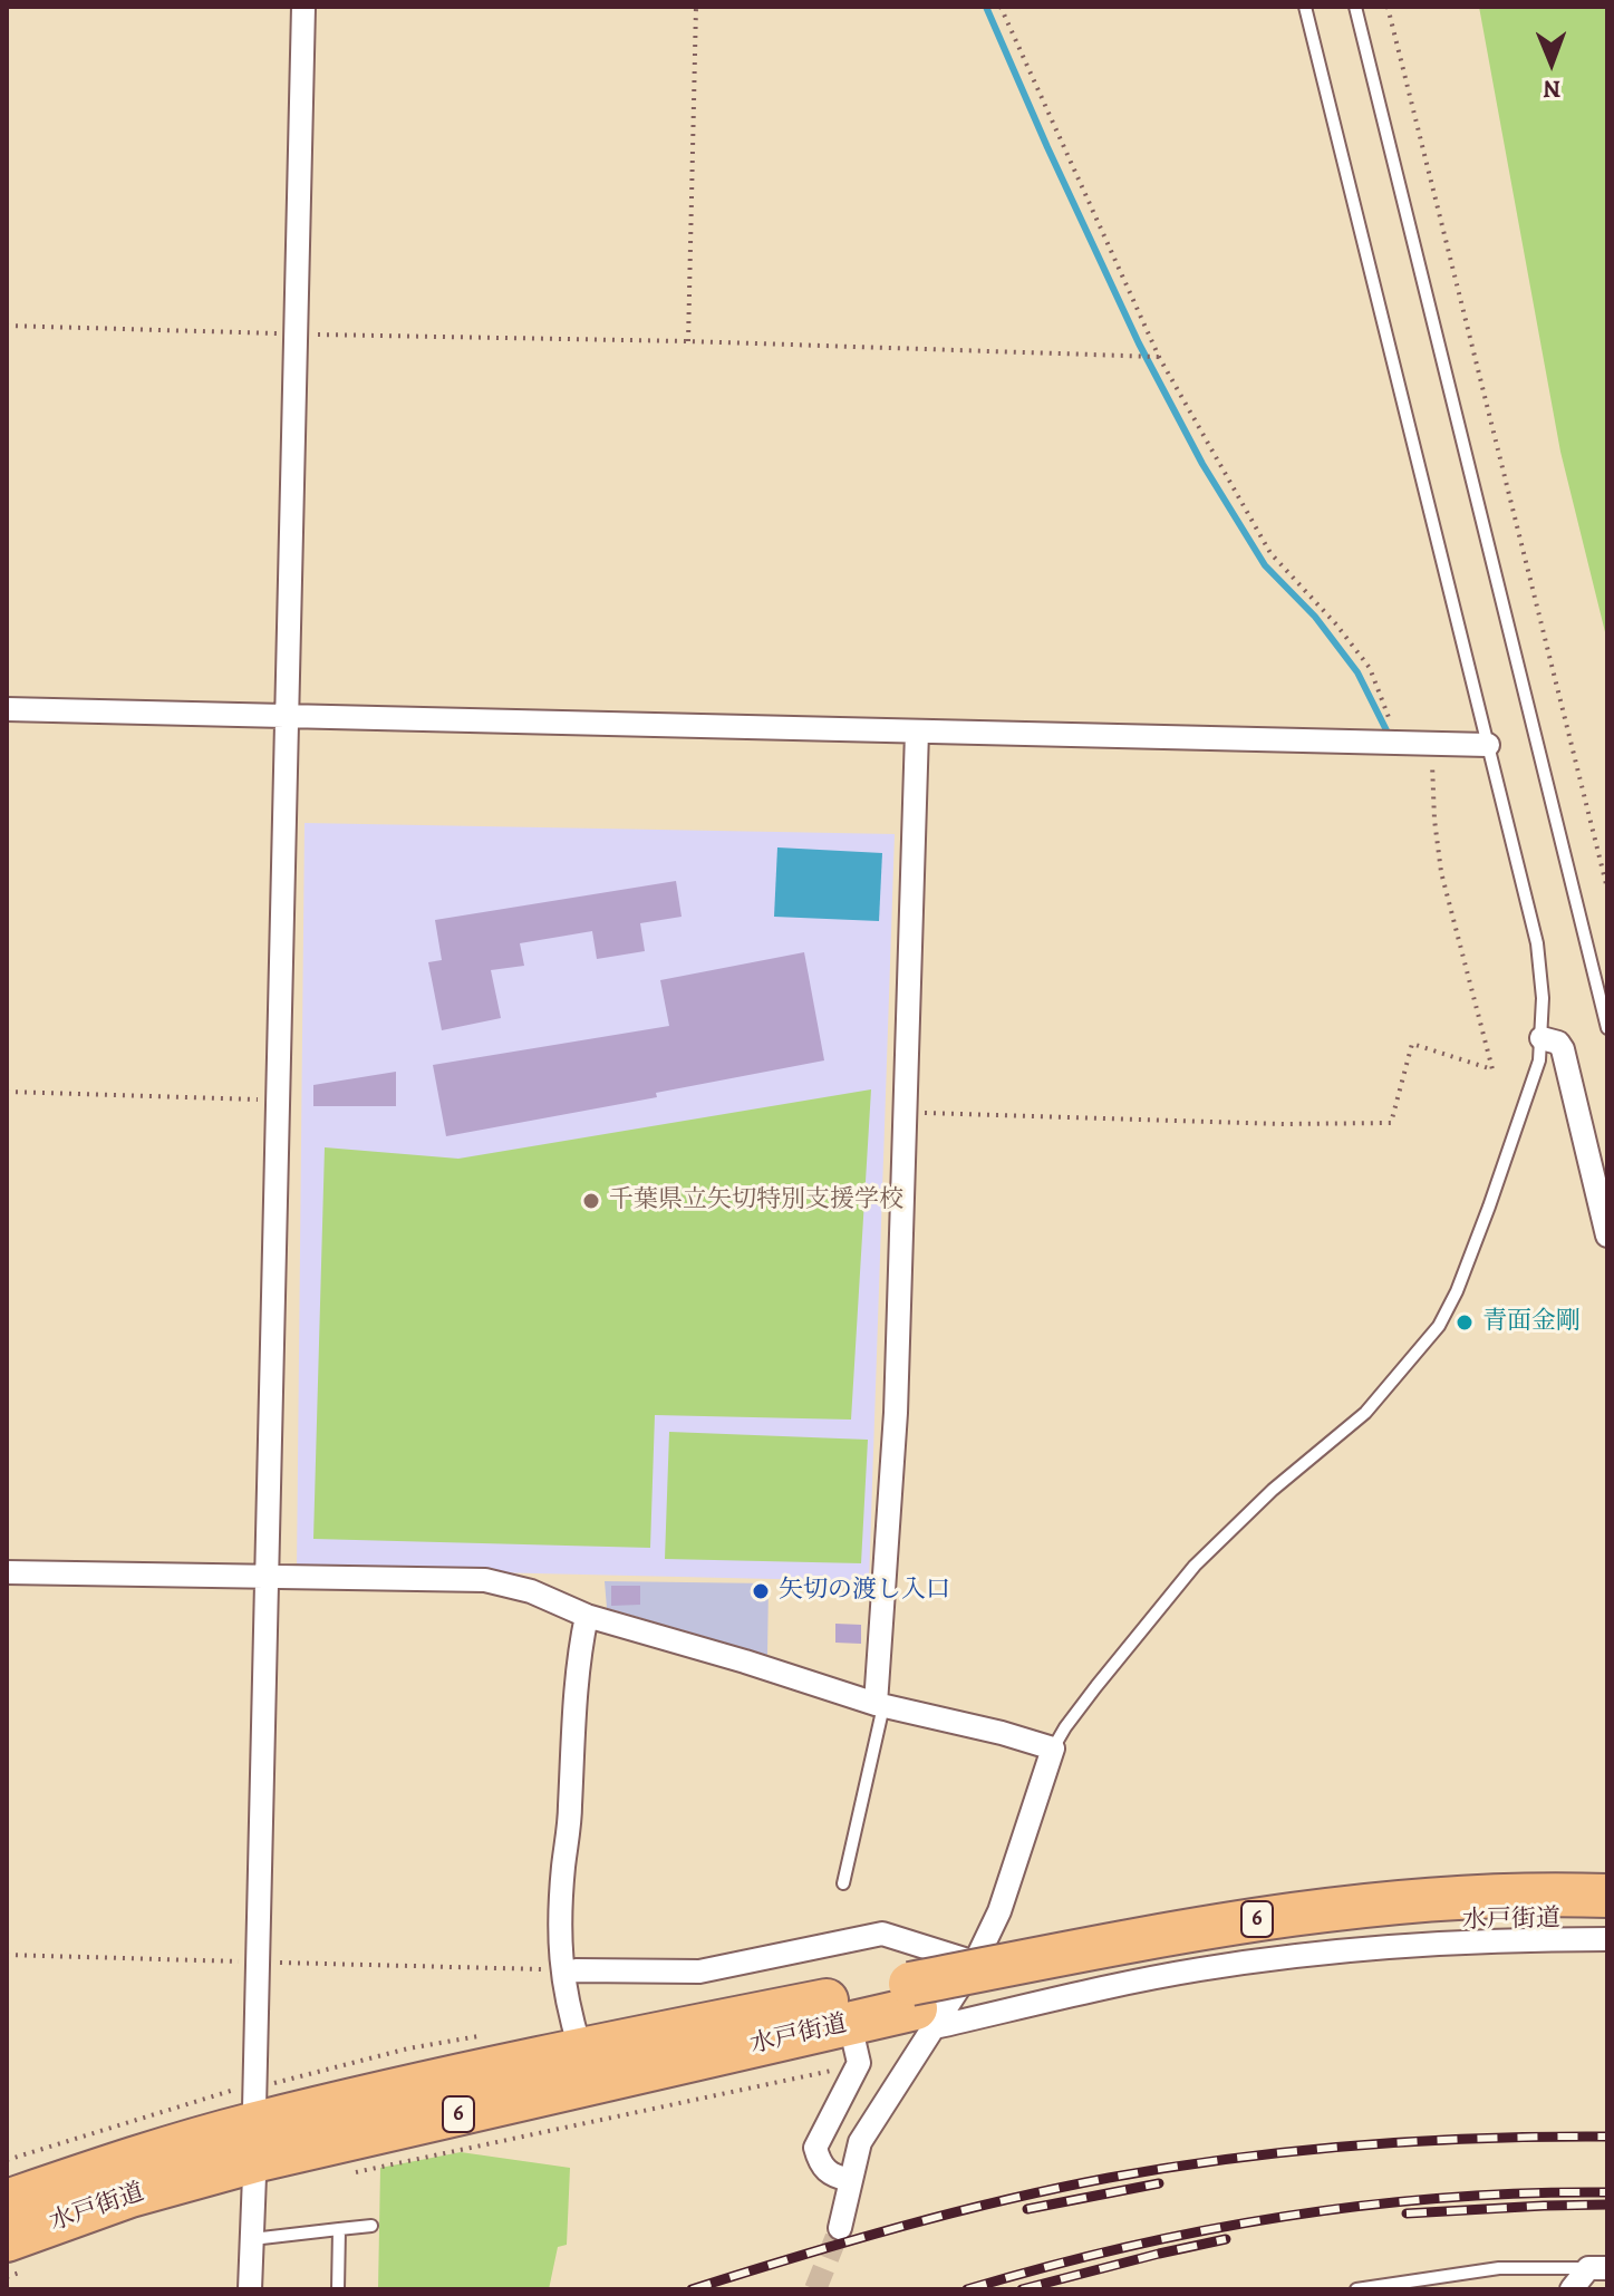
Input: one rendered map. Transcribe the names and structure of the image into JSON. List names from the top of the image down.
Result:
{
  "streets": {
    "highway": ["6", "水戸街道"]
  },
  "places": ["千葉県立矢切特別支援学校", "青面金剛", "矢切の渡し入口"],
  "north": "bottom"
}
